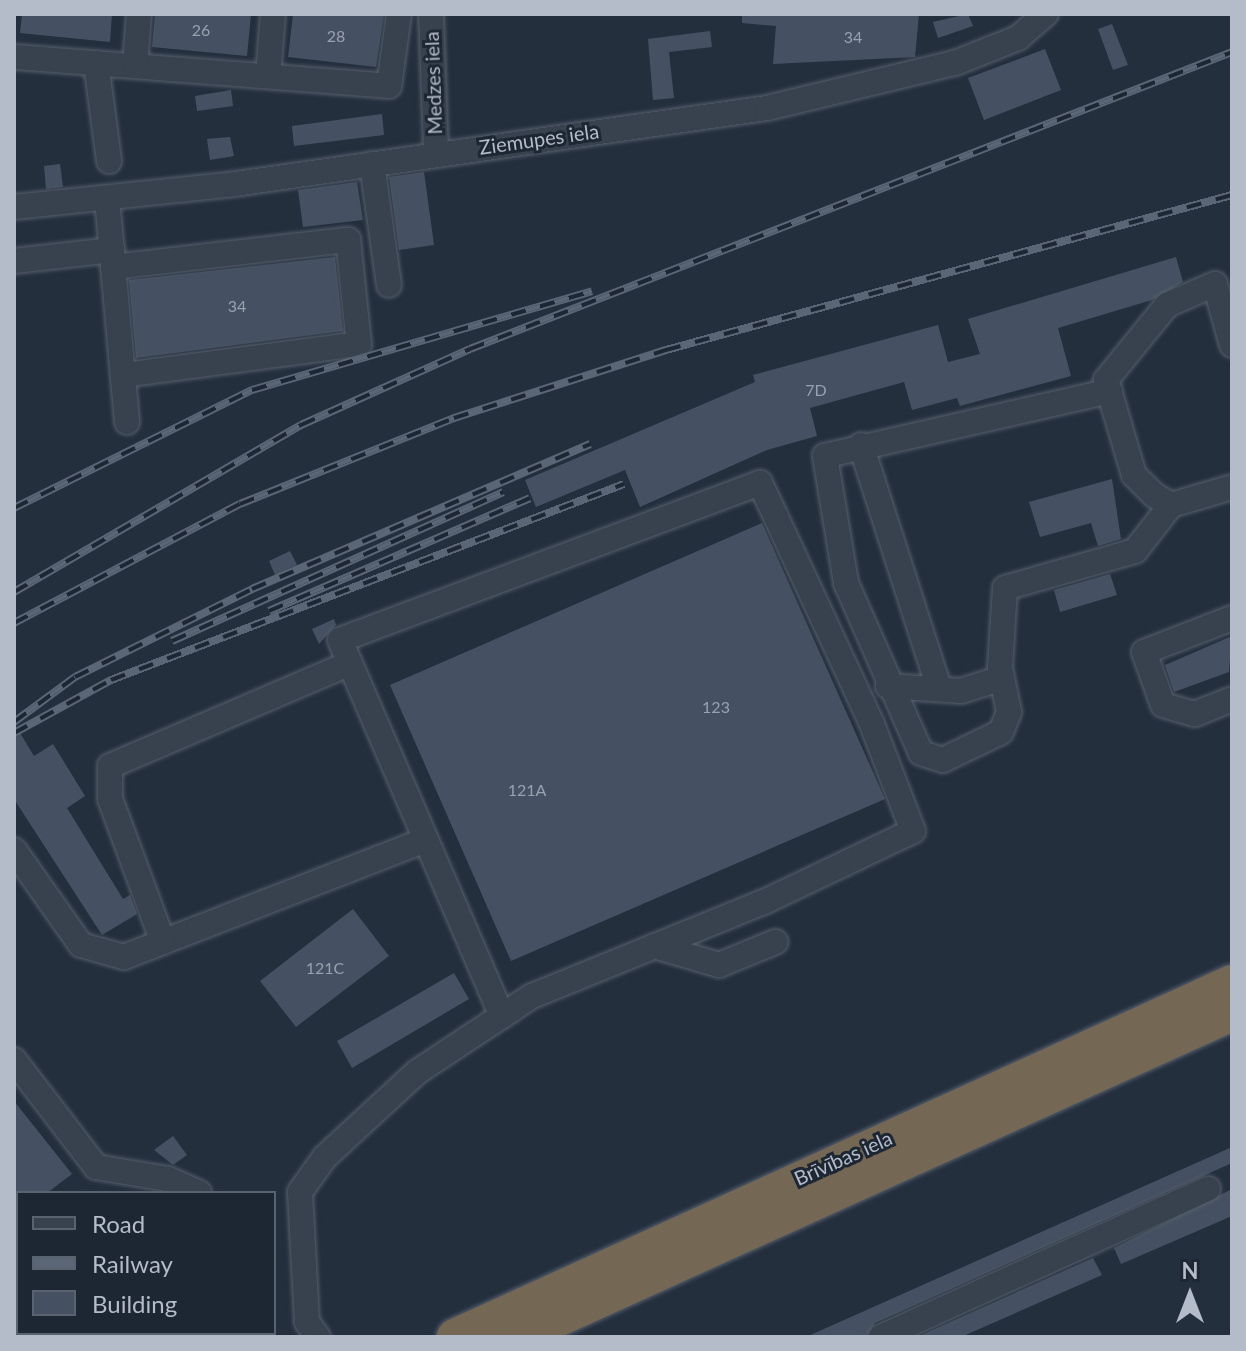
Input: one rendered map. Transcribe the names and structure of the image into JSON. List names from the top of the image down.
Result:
{
  "streets": {
    "highway": ["Brīvības iela"],
    "street": ["Medzes iela", "Ziemupes iela"]
  },
  "crossings": [
    ["Medzes iela", "Ziemupes iela"]
  ],
  "house_numbers": [
    "26",
    "28",
    "34",
    "34",
    "7D",
    "123",
    "121A",
    "121C"
  ],
  "legend": ["Road", "Railway", "Building"],
  "north": "top"
}
